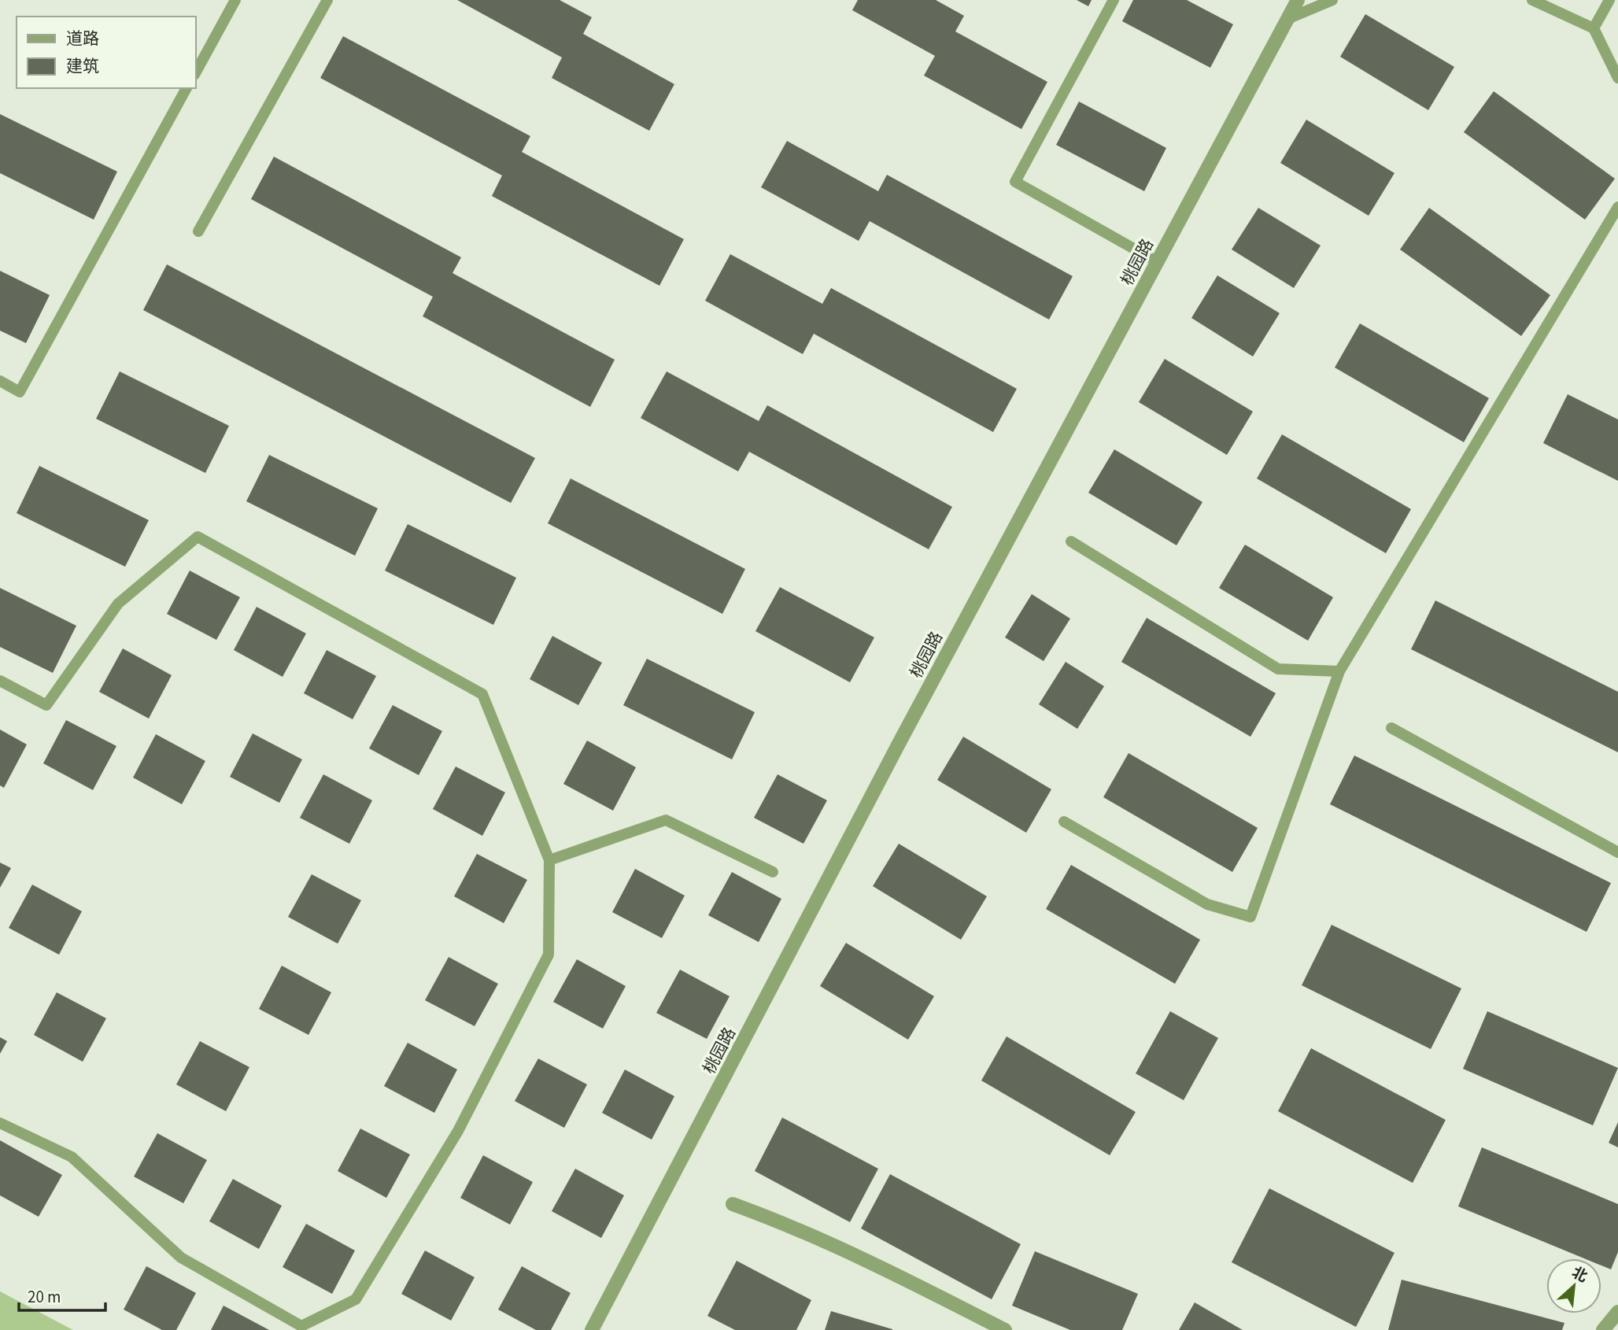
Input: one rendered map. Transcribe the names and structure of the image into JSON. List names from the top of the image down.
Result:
{
  "streets": {
    "street": ["桃园路"]
  },
  "legend": ["道路", "建筑"],
  "scale_bar": "20 m",
  "north": "top right"
}
